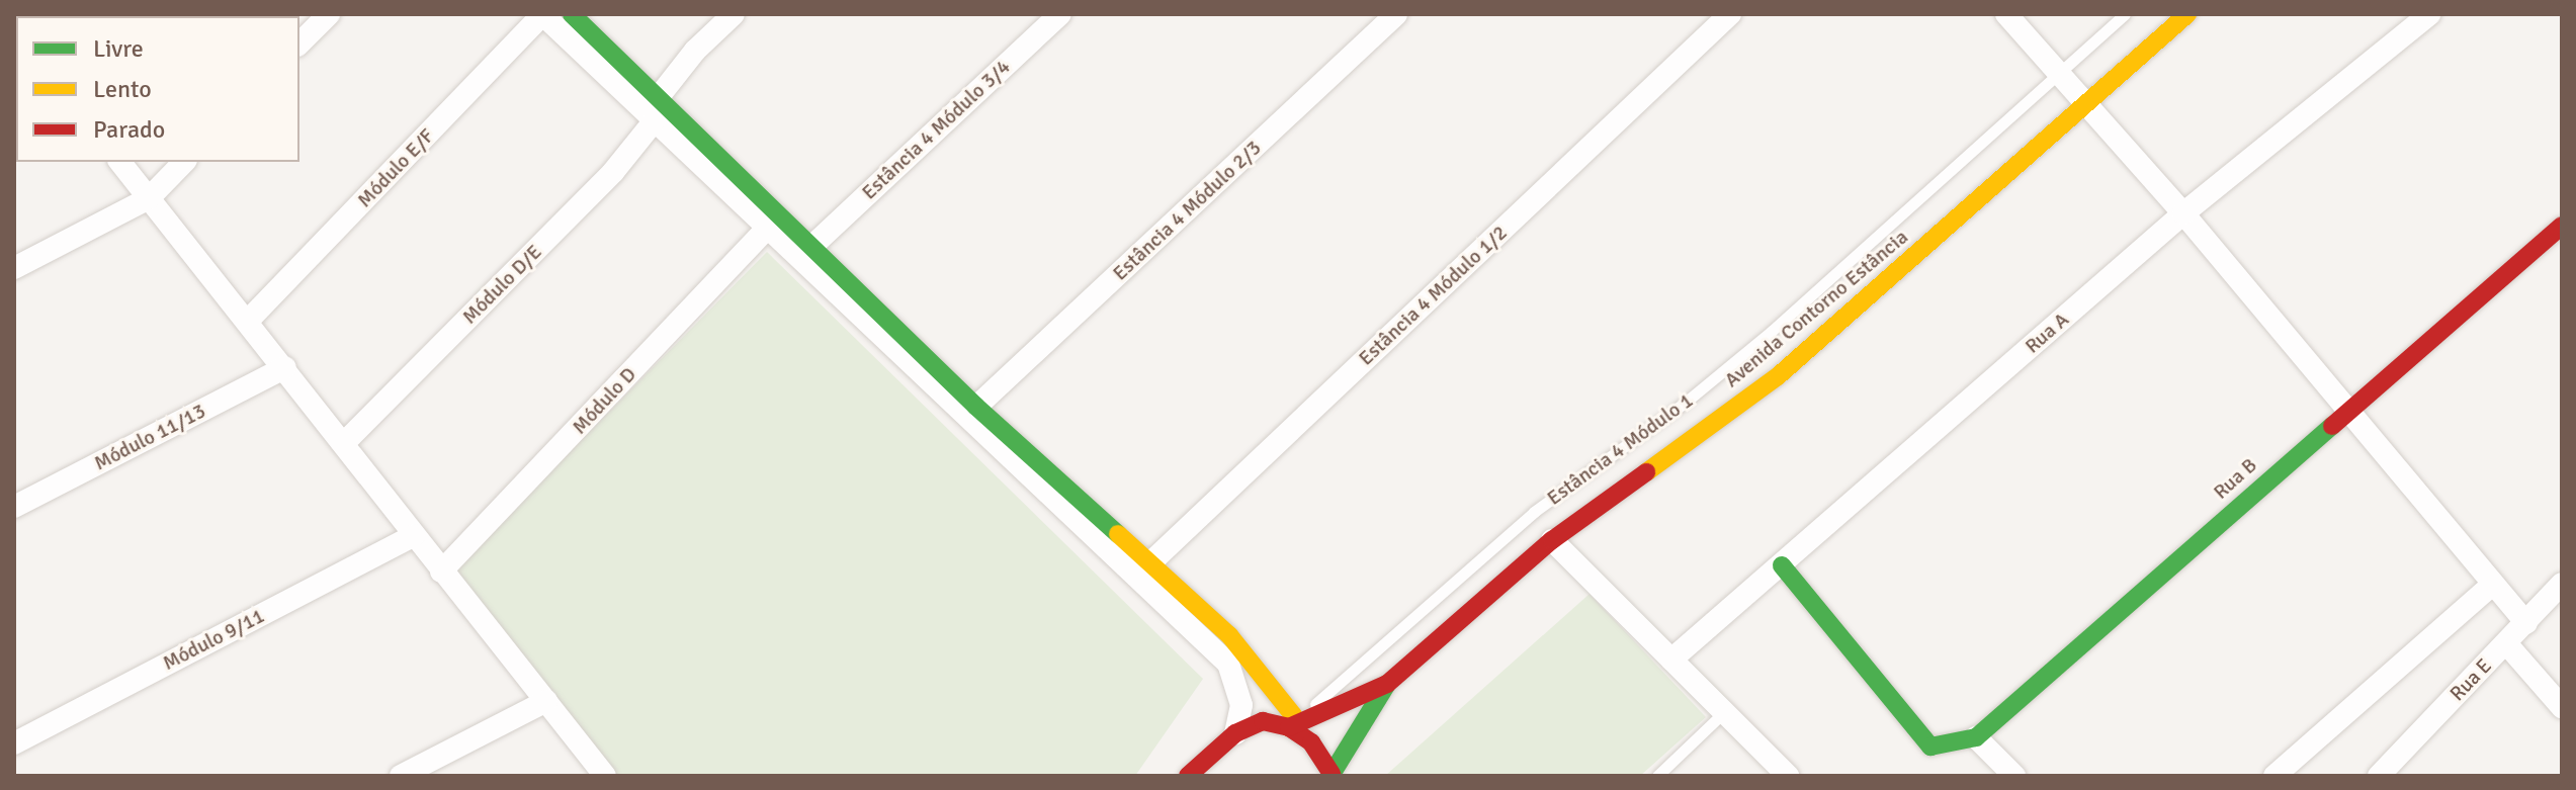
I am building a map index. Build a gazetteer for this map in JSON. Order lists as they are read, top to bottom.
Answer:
{
  "streets": {
    "street": [
      "Estância 4 Módulo 3/4",
      "Módulo E/F",
      "Estância 4 Módulo 2/3",
      "Módulo D/E",
      "Estância 4 Módulo 1/2",
      "Avenida Contorno Estância",
      "Rua A",
      "Módulo D",
      "Módulo 11/13",
      "Rua B",
      "Módulo 9/11",
      "Rua E"
    ],
    "lane": ["Estância 4 Módulo 1"]
  },
  "crossings": [
    ["Avenida Contorno Estância", "Estância 4 Módulo 1"]
  ],
  "legend": ["Livre", "Lento", "Parado"]
}
